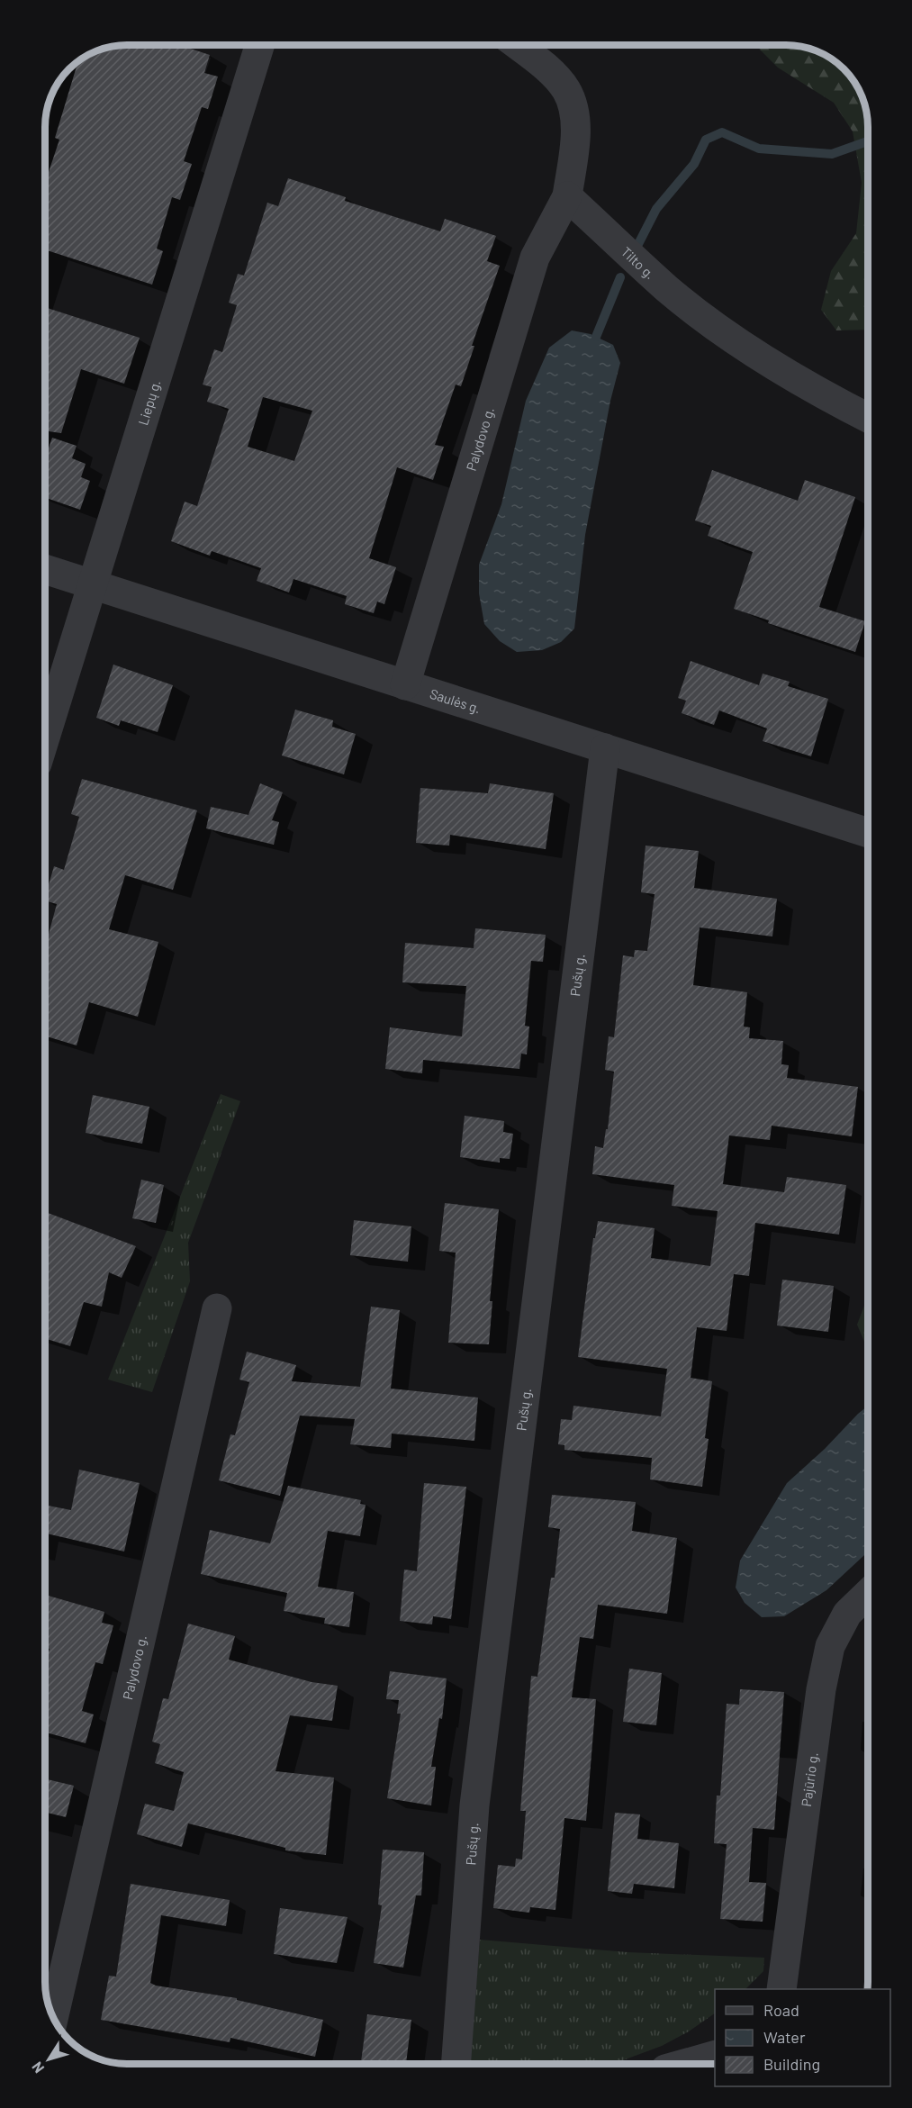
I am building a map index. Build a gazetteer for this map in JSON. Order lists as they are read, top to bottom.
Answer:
{
  "streets": {
    "street": [
      "Tilto g.",
      "Liepų g.",
      "Palydovo g.",
      "Saulės g.",
      "Pušų g.",
      "Pajūrio g."
    ]
  },
  "crossings": [
    ["Tilto g.", "Palydovo g."],
    ["Liepų g.", "Saulės g."],
    ["Palydovo g.", "Saulės g."],
    ["Saulės g.", "Pušų g."]
  ],
  "legend": ["Road", "Water", "Building"],
  "north": "bottom left"
}
